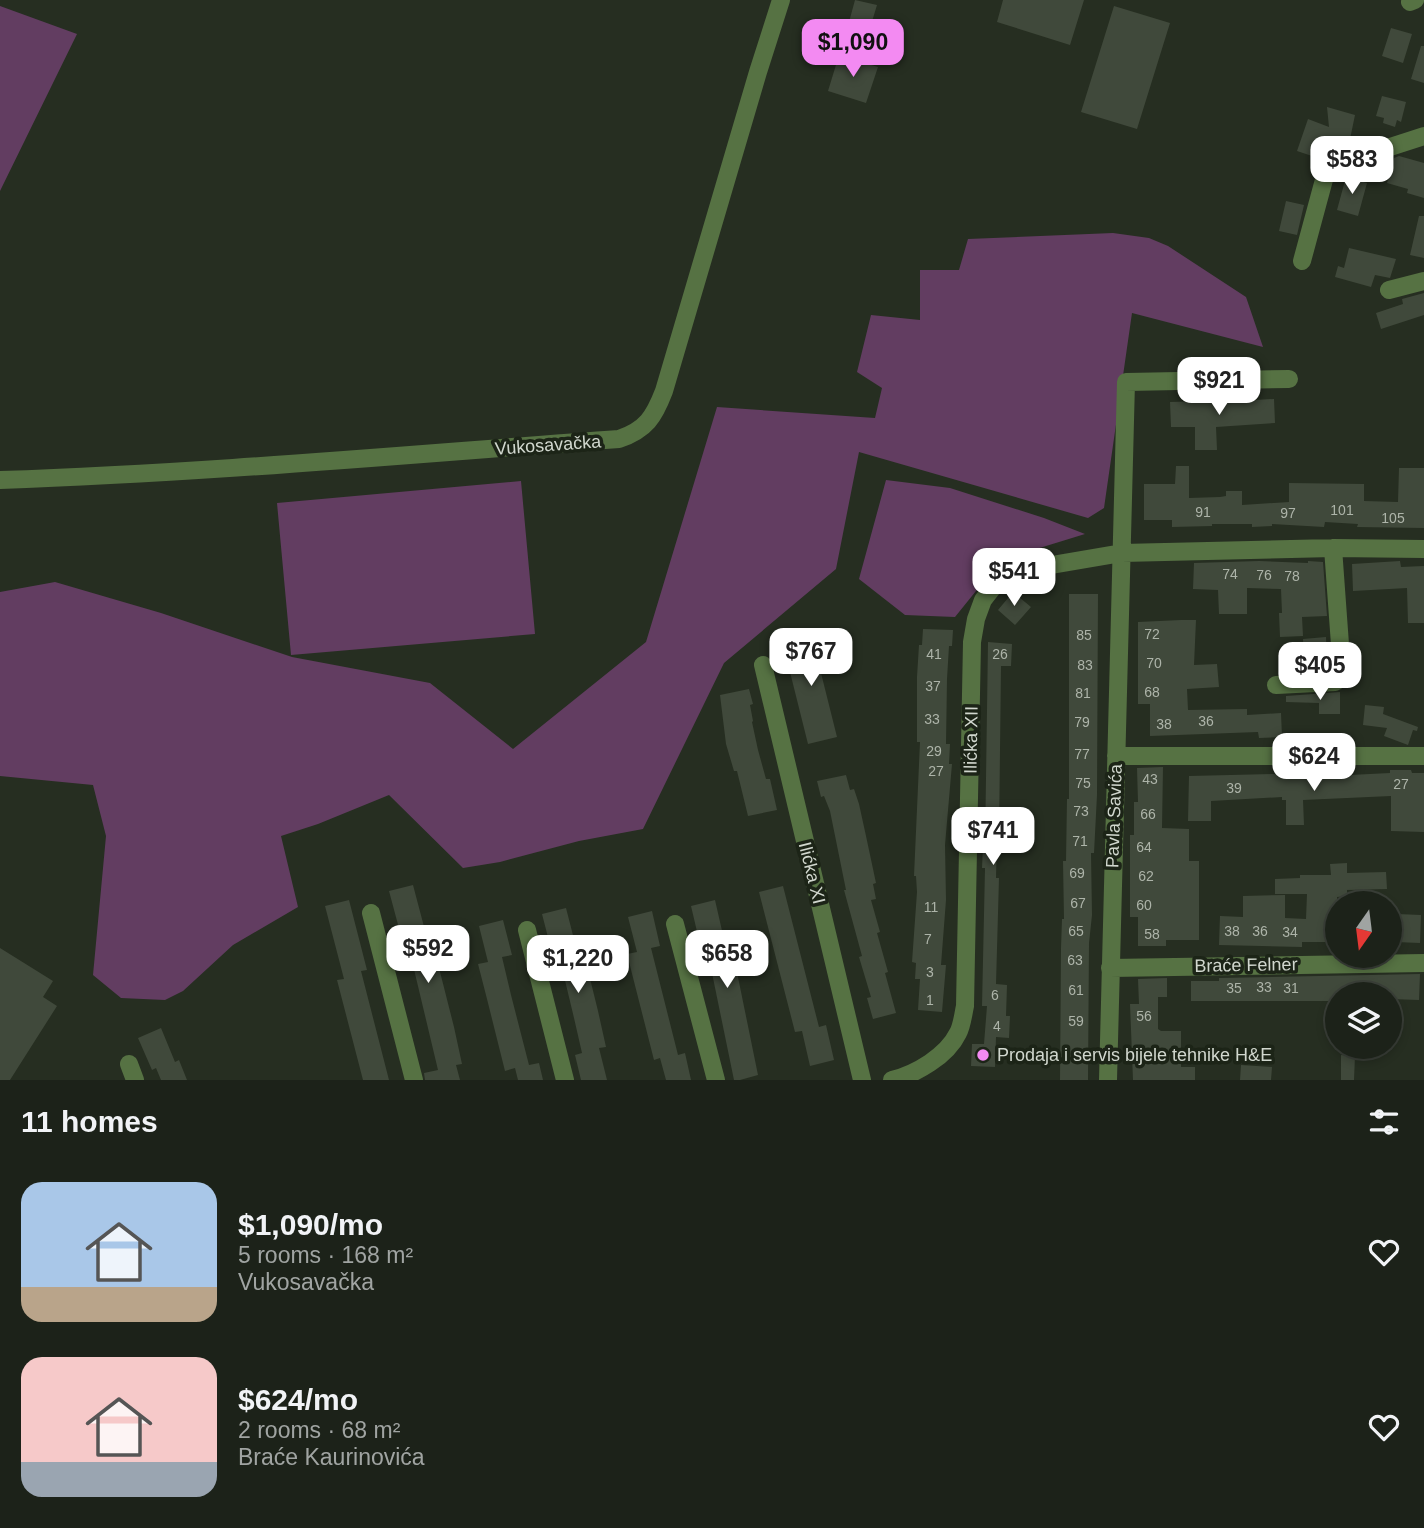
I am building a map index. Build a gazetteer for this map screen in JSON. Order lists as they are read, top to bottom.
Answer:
{
  "streets": {
    "street": [
      "Vukosavačka",
      "Ilićka XII",
      "Pavla Savića",
      "Ilićka XI",
      "Braće Felner"
    ]
  },
  "crossings": [
    ["Ilićka XII", "Pavla Savića"],
    ["Pavla Savića", "Braće Felner"]
  ],
  "places": ["Prodaja i servis bijele tehnike H&E"],
  "house_numbers": [
    "101",
    "91",
    "97",
    "105",
    "74",
    "76",
    "78",
    "72",
    "85",
    "41",
    "26",
    "70",
    "83",
    "37",
    "68",
    "81",
    "33",
    "36",
    "79",
    "38",
    "29",
    "77",
    "27",
    "43",
    "75",
    "27",
    "39",
    "73",
    "66",
    "71",
    "64",
    "69",
    "62",
    "67",
    "60",
    "11",
    "65",
    "38",
    "36",
    "34",
    "58",
    "7",
    "63",
    "3",
    "33",
    "35",
    "31",
    "61",
    "6",
    "1",
    "56",
    "59",
    "4"
  ],
  "north": "bottom",
  "page": {
    "price": [
      "$1,090",
      "$583",
      "$921",
      "$541",
      "$767",
      "$405",
      "$624",
      "$741",
      "$592",
      "$658",
      "$1,220"
    ],
    "heading": "11 homes",
    "list": [
      {
        "name": "$1,090/mo",
        "note": "5 rooms · 168 m² · Vukosavačka"
      },
      {
        "name": "$624/mo",
        "note": "2 rooms · 68 m² · Braće Kaurinovića"
      }
    ]
  }
}
